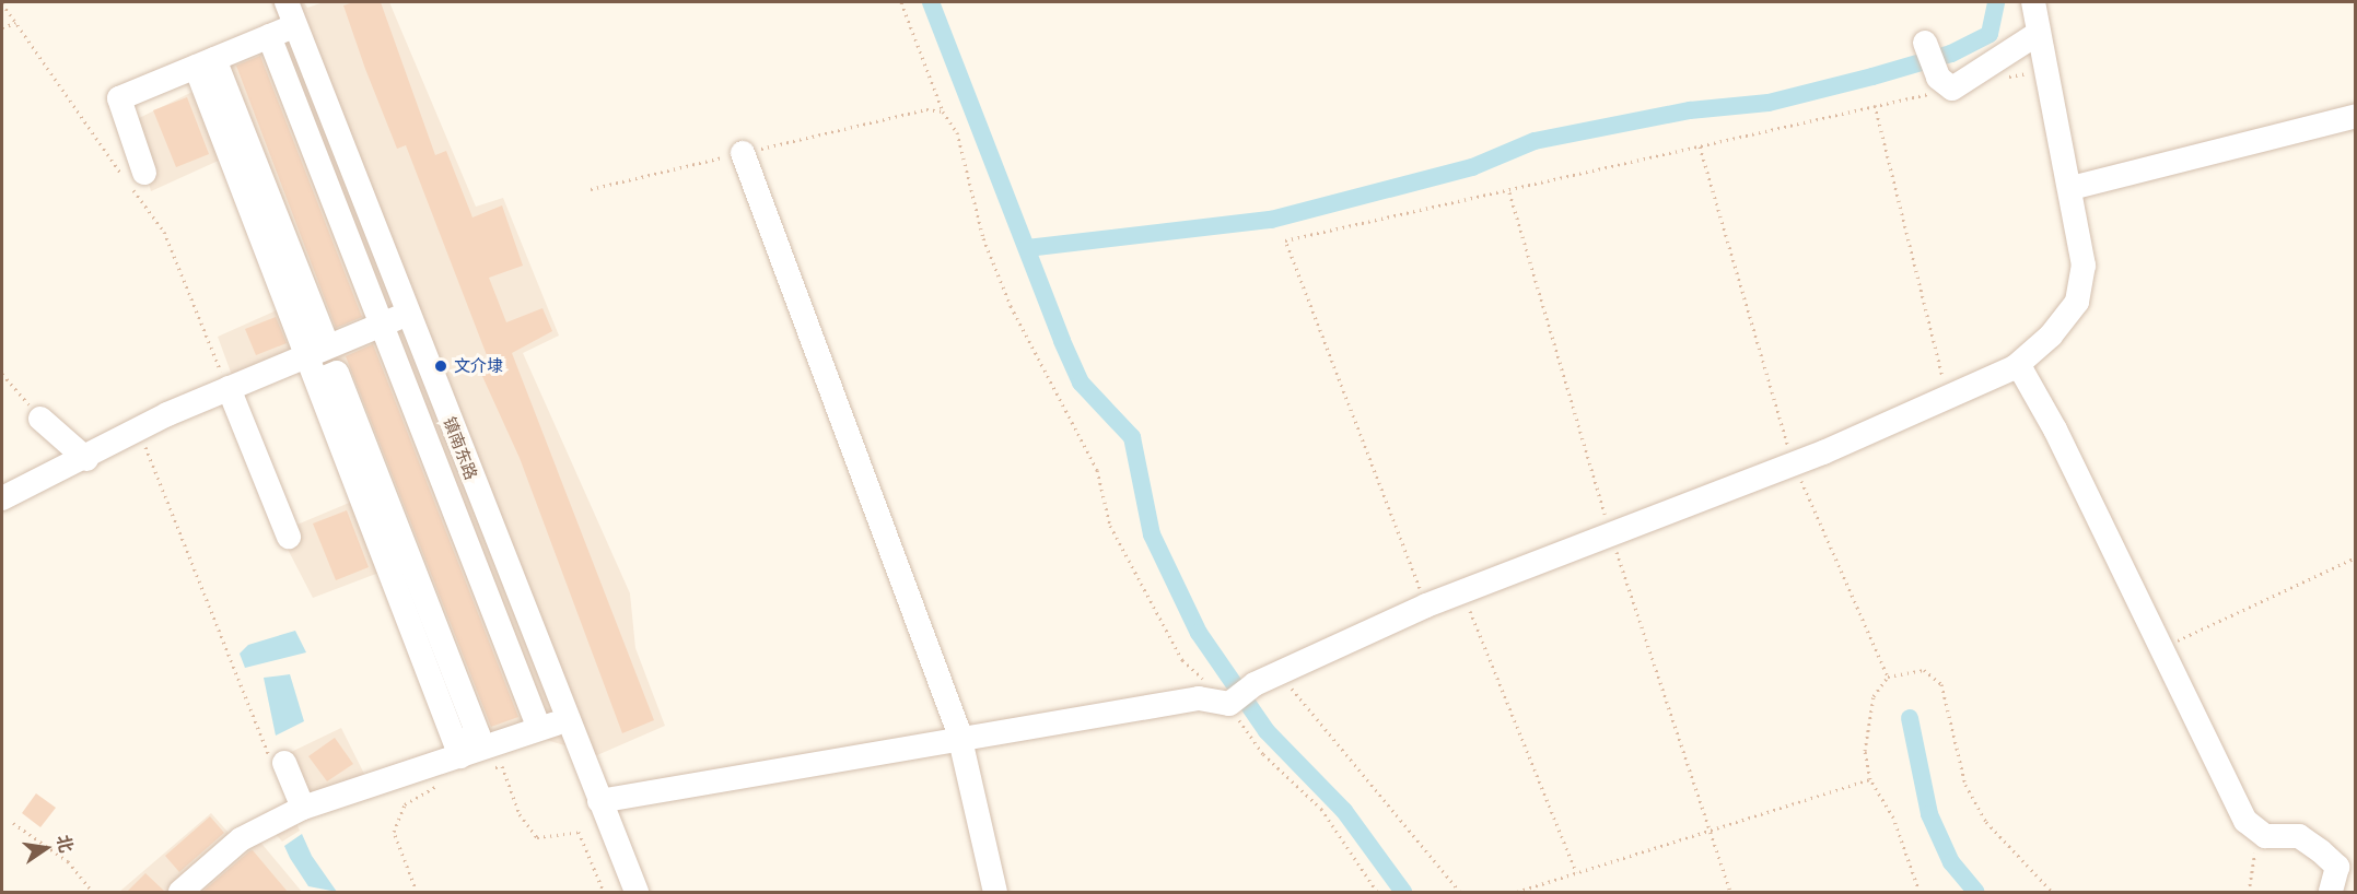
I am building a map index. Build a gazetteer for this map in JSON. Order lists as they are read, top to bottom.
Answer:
{
  "streets": {
    "street": ["镇南东路"]
  },
  "places": ["文介埭"],
  "north": "right"
}
